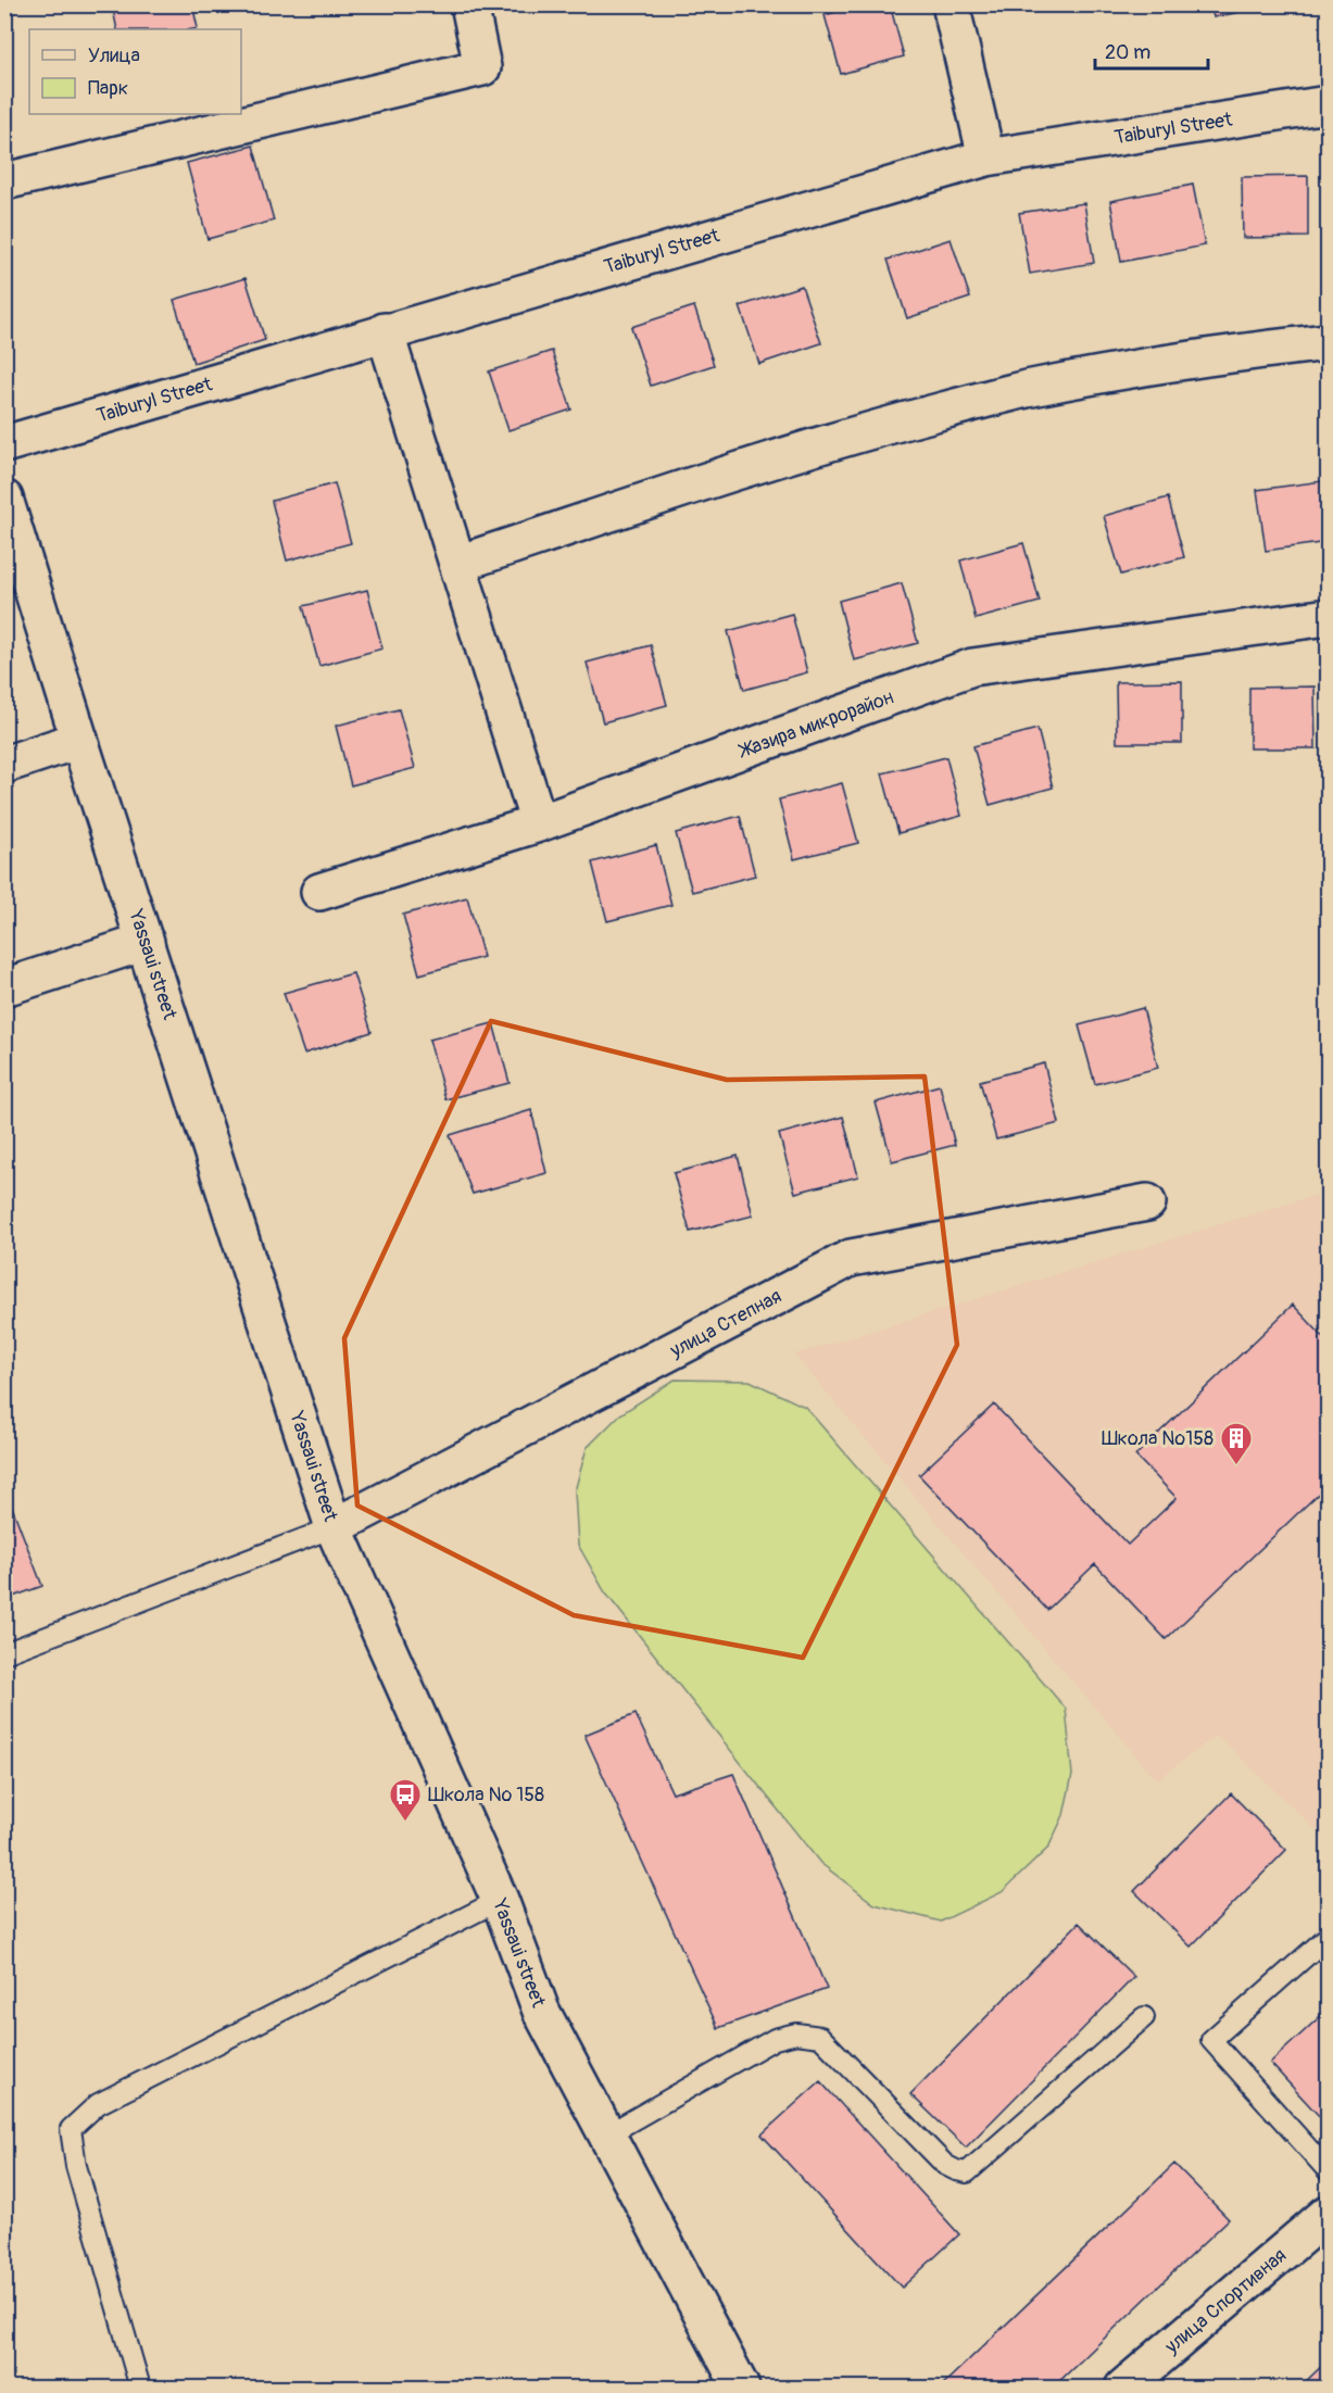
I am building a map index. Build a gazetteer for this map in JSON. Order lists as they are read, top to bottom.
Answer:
{
  "streets": {
    "street": [
      "Taiburyl Street",
      "Жазира микрорайон",
      "Yassaui street",
      "улица Степная",
      "улица Спортивная"
    ]
  },
  "crossings": [
    ["Yassaui street", "улица Степная"]
  ],
  "places": {
    "building": ["Школа №158"],
    "bus stop": ["Школа № 158"]
  },
  "legend": ["Улица", "Парк"],
  "scale_bar": "20 m"
}
